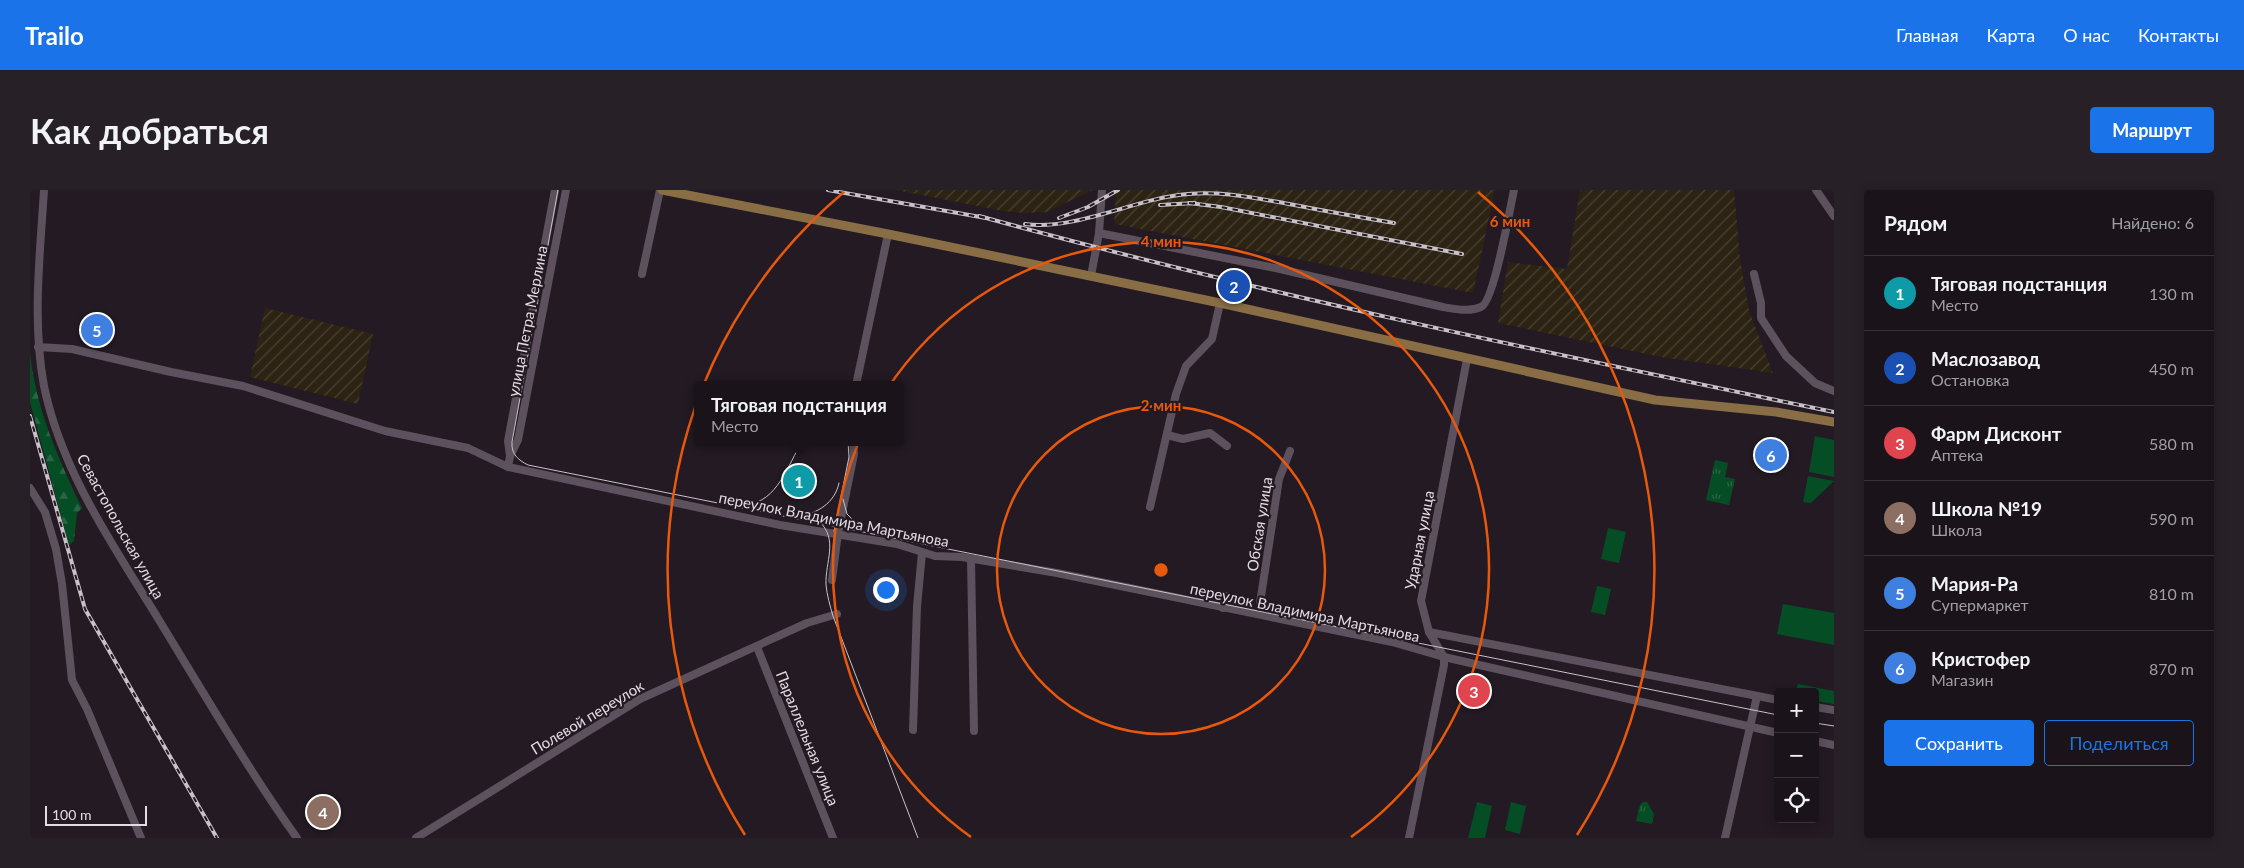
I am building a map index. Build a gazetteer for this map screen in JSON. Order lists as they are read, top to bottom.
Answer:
{
  "streets": {
    "street": [
      "улица Петра Мерлина",
      "переулок Владимира Мартьянова",
      "Обская улица",
      "Севастопольская улица",
      "Ударная улица",
      "Полевой переулок",
      "Параллельная улица"
    ]
  },
  "crossings": [
    ["улица Петра Мерлина", "переулок Владимира Мартьянова"],
    ["переулок Владимира Мартьянова", "Севастопольская улица"],
    ["переулок Владимира Мартьянова", "Ударная улица"],
    ["Полевой переулок", "Параллельная улица"]
  ],
  "scale_bar": "100 m",
  "page": {
    "header": "Trailo",
    "nav": [
      "Главная",
      "Карта",
      "О нас",
      "Контакты"
    ],
    "buttons": [
      "Маршрут",
      ["Сохранить", "Поделиться"]
    ],
    "title": "Как добраться",
    "heading": ["Рядом", "Найдено: 6"],
    "list": [
      {
        "mark": "1",
        "name": "Тяговая подстанция",
        "note": "Место",
        "value": "130 m"
      },
      {
        "mark": "2",
        "name": "Маслозавод",
        "note": "Остановка",
        "value": "450 m"
      },
      {
        "mark": "3",
        "name": "Фарм Дисконт",
        "note": "Аптека",
        "value": "580 m"
      },
      {
        "mark": "4",
        "name": "Школа №19",
        "note": "Школа",
        "value": "590 m"
      },
      {
        "mark": "5",
        "name": "Мария-Ра",
        "note": "Супермаркет",
        "value": "810 m"
      },
      {
        "mark": "6",
        "name": "Кристофер",
        "note": "Магазин",
        "value": "870 m"
      }
    ],
    "pins": [
      "2",
      "5",
      "6",
      "1",
      "3",
      "4"
    ],
    "popup": ["Тяговая подстанция", "Место"],
    "map_buttons": ["+", "−"],
    "scale": "100 m"
  },
  "rings": ["6 мин", "4 мин", "2 мин"]
}
